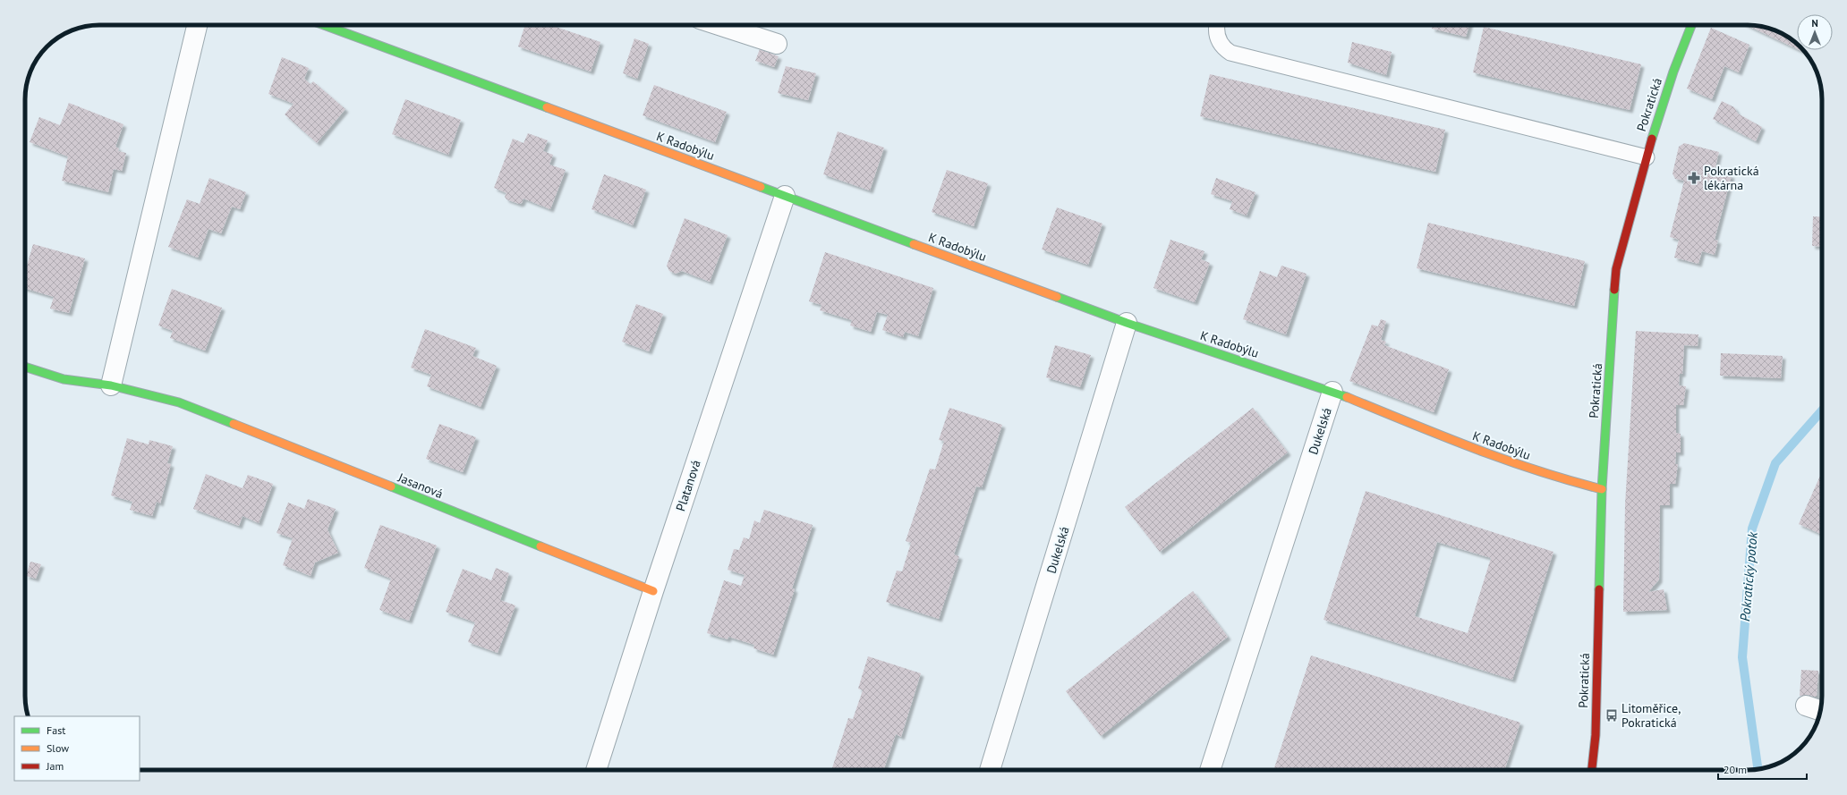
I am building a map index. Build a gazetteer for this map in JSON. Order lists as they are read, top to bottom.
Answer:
{
  "streets": {
    "street": [
      "Pokratická",
      "K Radobýlu",
      "Dukelská",
      "Jasanová",
      "Platanová"
    ]
  },
  "crossings": [
    ["Pokratická", "K Radobýlu"],
    ["K Radobýlu", "Dukelská"],
    ["K Radobýlu", "Platanová"],
    ["Jasanová", "Platanová"]
  ],
  "water": ["Pokratický potok"],
  "places": {
    "pharmacy": ["Pokratická lékárna"],
    "bus stop": ["Litoměřice, Pokratická"]
  },
  "legend": ["Fast", "Slow", "Jam"],
  "scale_bar": "20 m",
  "north": "top"
}
